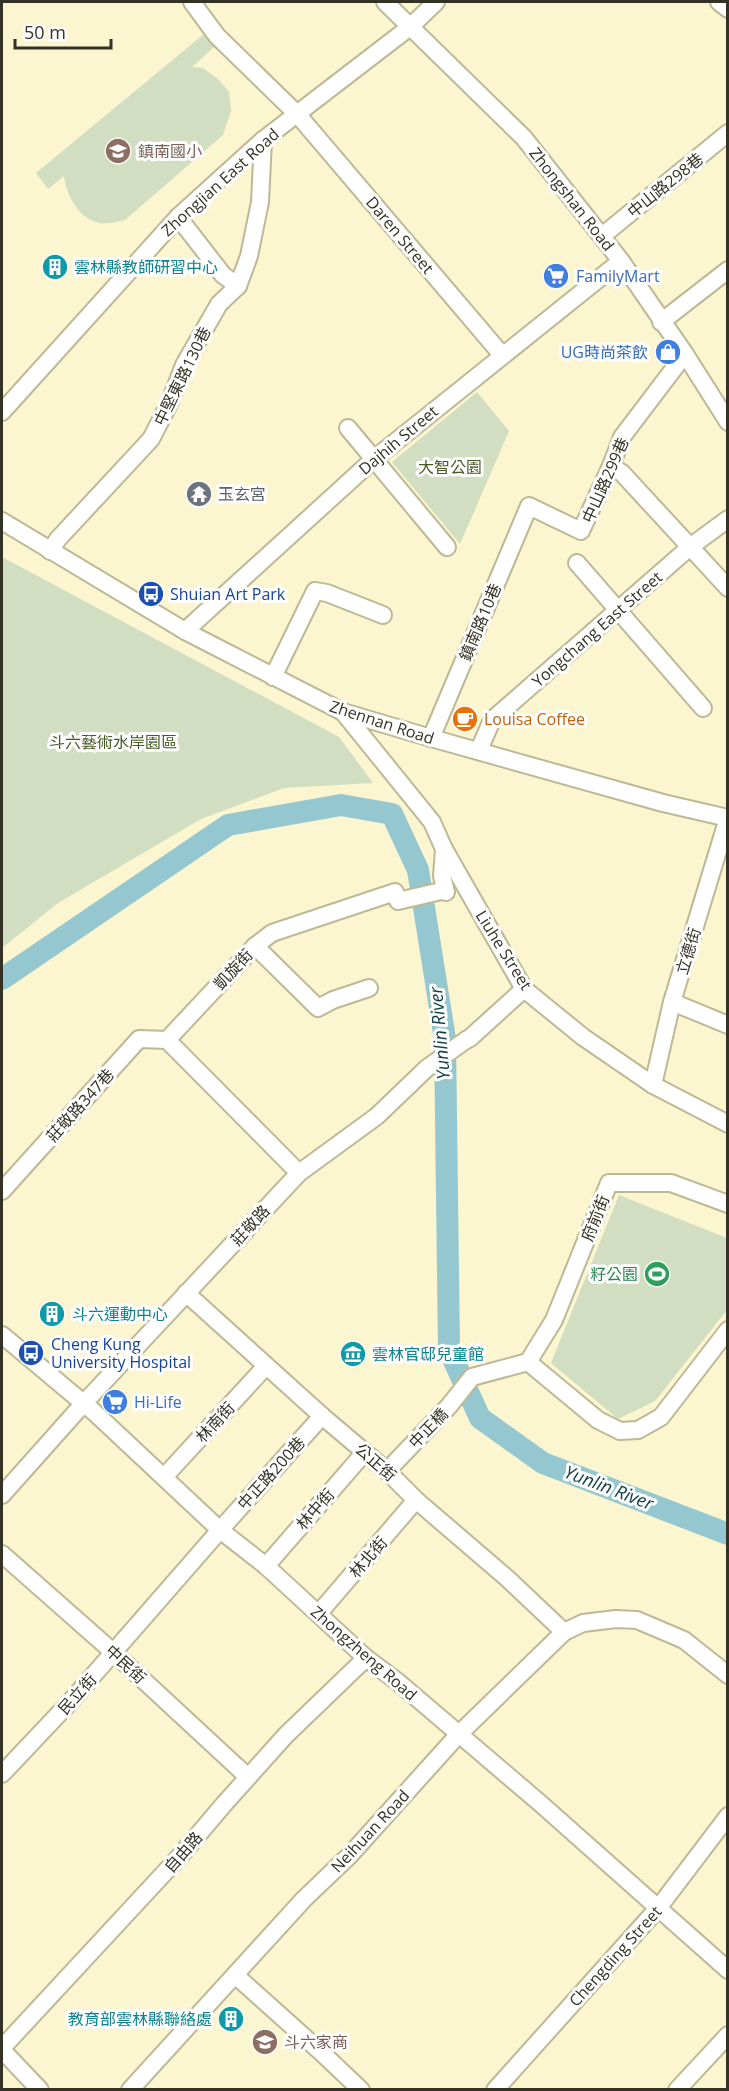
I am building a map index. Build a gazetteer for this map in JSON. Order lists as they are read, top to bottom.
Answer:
{
  "streets": {
    "street": [
      "Zhongjian East Road",
      "中山路298巷",
      "Zhongshan Road",
      "Daren Street",
      "中堅東路130巷",
      "Dajhih Street",
      "中山路299巷",
      "鎮南路10巷",
      "Yongchang East Street",
      "Zhennan Road",
      "Liuhe Street",
      "立德街",
      "凱旋街",
      "莊敬路347巷",
      "府前街",
      "莊敬路",
      "林南街",
      "中正橋",
      "公正街",
      "中正路200巷",
      "林中街",
      "林北街",
      "Zhongzheng Road",
      "中民街",
      "民立街",
      "Neihuan Road",
      "自由路",
      "Chengding Street"
    ]
  },
  "crossings": [
    ["Zhongjian East Road", "Zhongshan Road"],
    ["Zhongjian East Road", "Daren Street"],
    ["Zhongjian East Road", "中堅東路130巷"],
    ["中山路298巷", "Zhongshan Road"],
    ["Zhongshan Road", "Dajhih Street"],
    ["Zhongshan Road", "中山路299巷"],
    ["Daren Street", "Dajhih Street"],
    ["中堅東路130巷", "Zhennan Road"],
    ["Dajhih Street", "Zhennan Road"],
    ["中山路299巷", "鎮南路10巷"],
    ["鎮南路10巷", "Zhennan Road"],
    ["Yongchang East Street", "Zhennan Road"],
    ["Zhennan Road", "Liuhe Street"],
    ["Zhennan Road", "立德街"],
    ["Liuhe Street", "立德街"],
    ["Liuhe Street", "凱旋街"],
    ["Liuhe Street", "莊敬路"],
    ["凱旋街", "莊敬路347巷"],
    ["府前街", "中正橋"],
    ["莊敬路", "公正街"],
    ["莊敬路", "Zhongzheng Road"],
    ["林南街", "公正街"],
    ["林南街", "Zhongzheng Road"],
    ["中正橋", "公正街"],
    ["公正街", "中正路200巷"],
    ["公正街", "林中街"],
    ["公正街", "林北街"],
    ["公正街", "Neihuan Road"],
    ["中正路200巷", "Zhongzheng Road"],
    ["中正路200巷", "民立街"],
    ["林中街", "Zhongzheng Road"],
    ["林北街", "Zhongzheng Road"],
    ["Zhongzheng Road", "民立街"],
    ["Zhongzheng Road", "Neihuan Road"],
    ["Zhongzheng Road", "自由路"],
    ["Zhongzheng Road", "Chengding Street"],
    ["中民街", "民立街"],
    ["中民街", "自由路"]
  ],
  "water": ["Yunlin River"],
  "parks": ["大智公園", "斗六藝術水岸園區"],
  "places": {
    "school or university": ["鎮南國小", "斗六家商"],
    "building": ["雲林縣教師研習中心", "斗六運動中心", "教育部雲林縣聯絡處"],
    "supermarket": ["FamilyMart", "Hi-Life"],
    "shop": ["UG時尚茶飲"],
    "temple": ["玉玄宮"],
    "bus stop": ["Shuian Art Park", "Cheng Kung University Hospital"],
    "cafe": ["Louisa Coffee"],
    "sports": ["籽公園"],
    "museum": ["雲林官邸兒童館"]
  },
  "scale_bar": "50 m"
}
